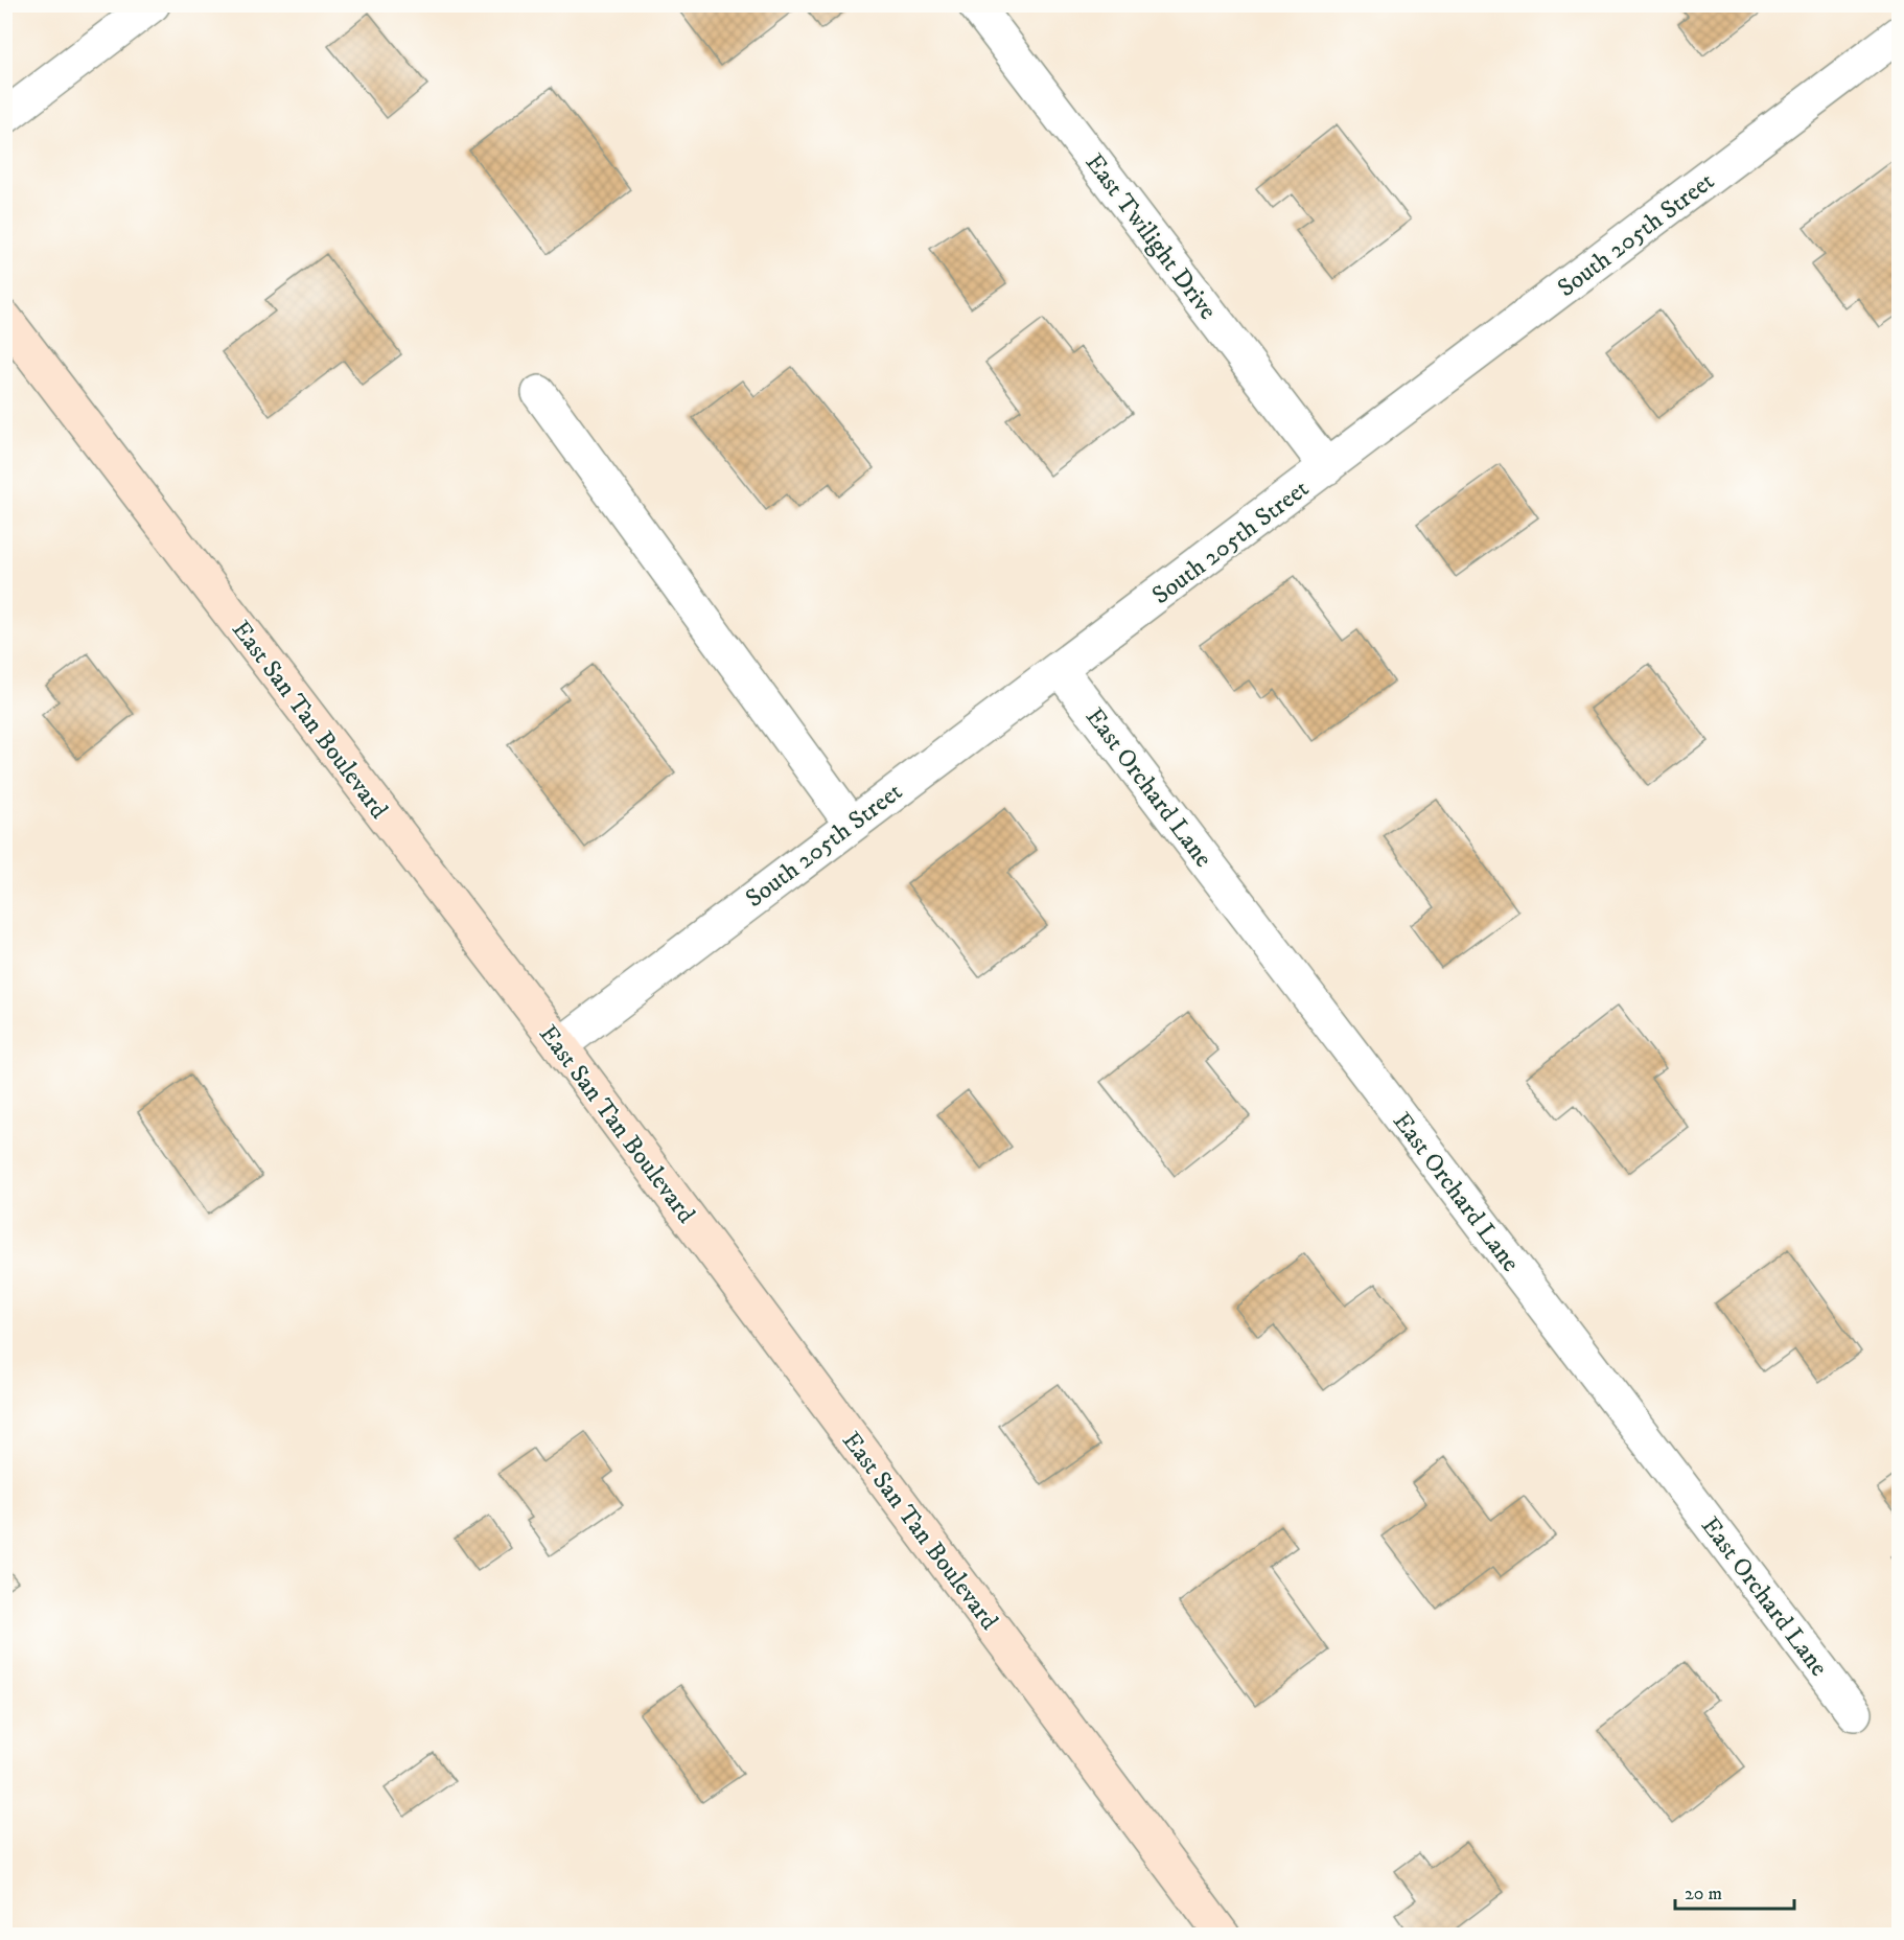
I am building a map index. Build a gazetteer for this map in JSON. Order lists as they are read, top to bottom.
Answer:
{
  "streets": {
    "street": [
      "South 205th Street",
      "East Twilight Drive",
      "East San Tan Boulevard",
      "East Orchard Lane"
    ]
  },
  "crossings": [
    ["South 205th Street", "East Twilight Drive"],
    ["South 205th Street", "East San Tan Boulevard"],
    ["South 205th Street", "East Orchard Lane"]
  ],
  "scale_bar": "20 m"
}
